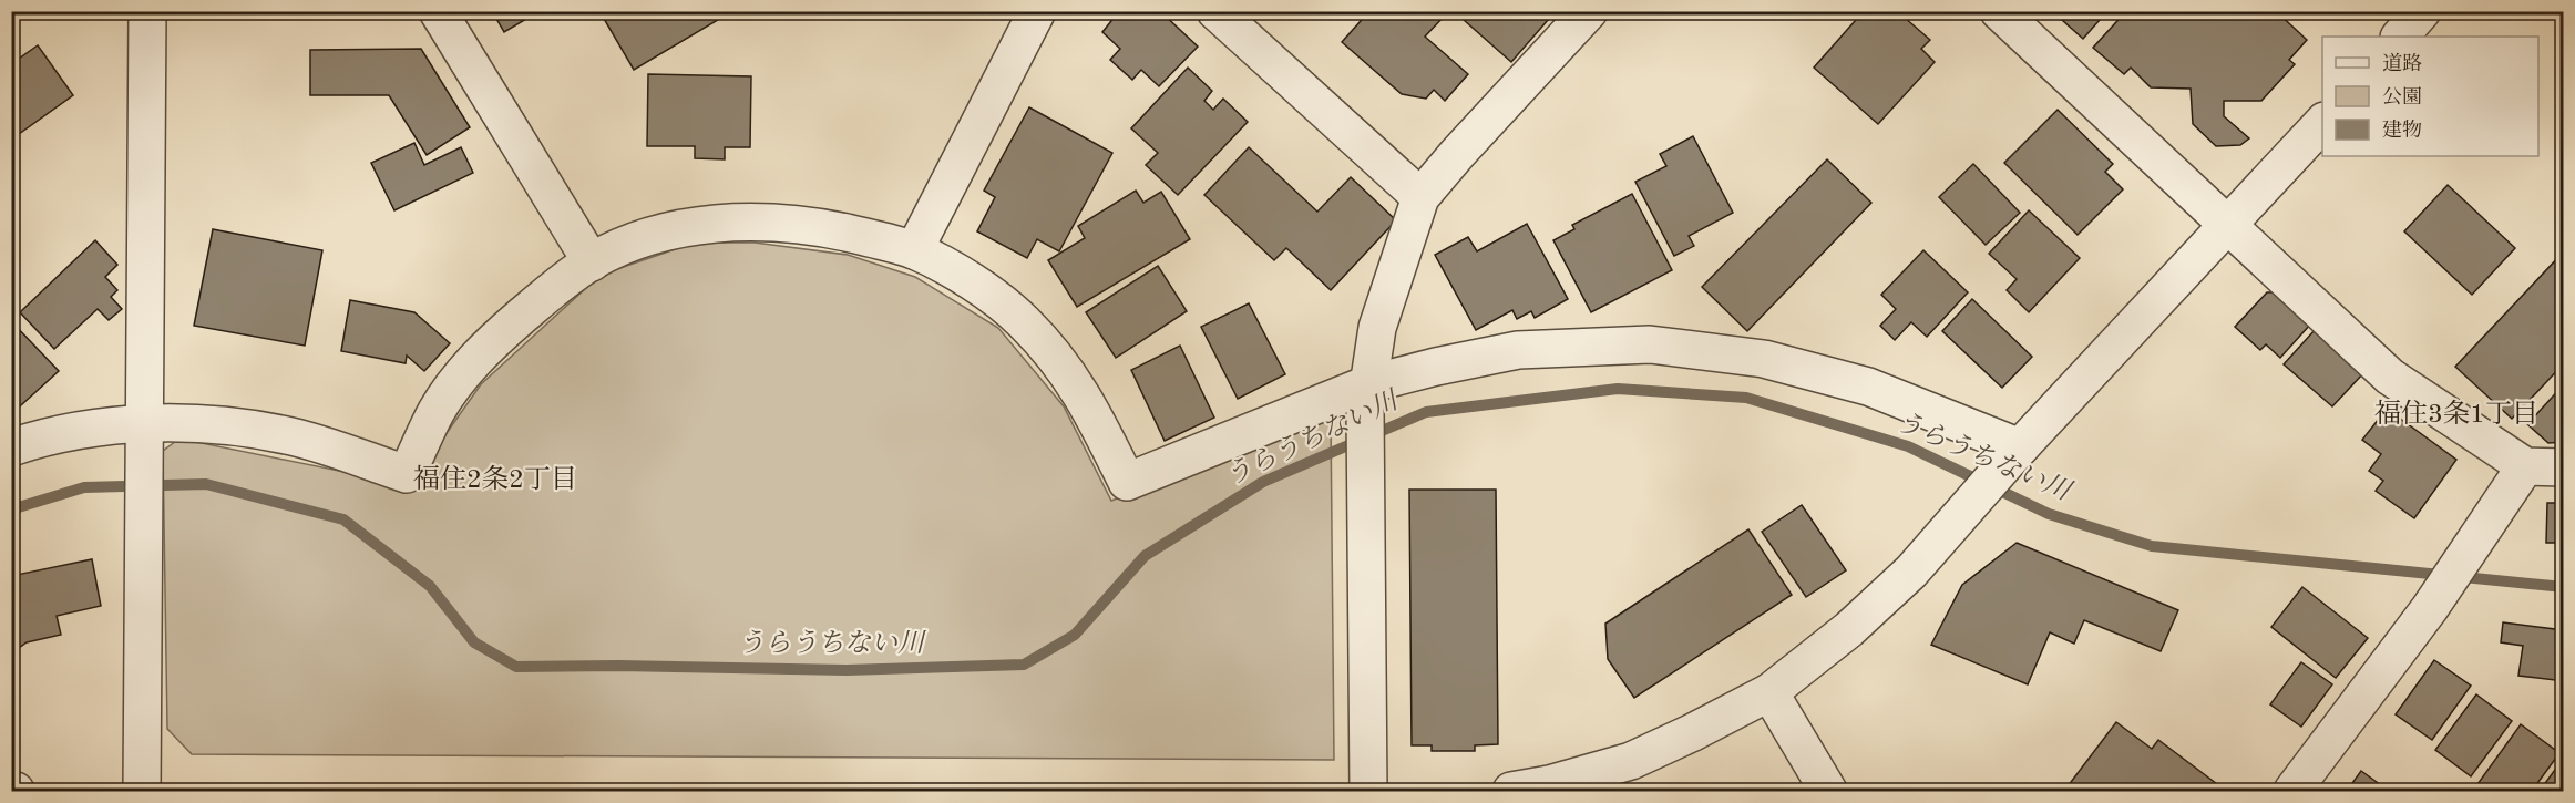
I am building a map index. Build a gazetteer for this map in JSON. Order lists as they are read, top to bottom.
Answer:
{
  "districts": ["福住3条1丁目", "福住2条2丁目"],
  "water": ["うらうちない川"],
  "legend": ["道路", "公園", "建物"]
}
